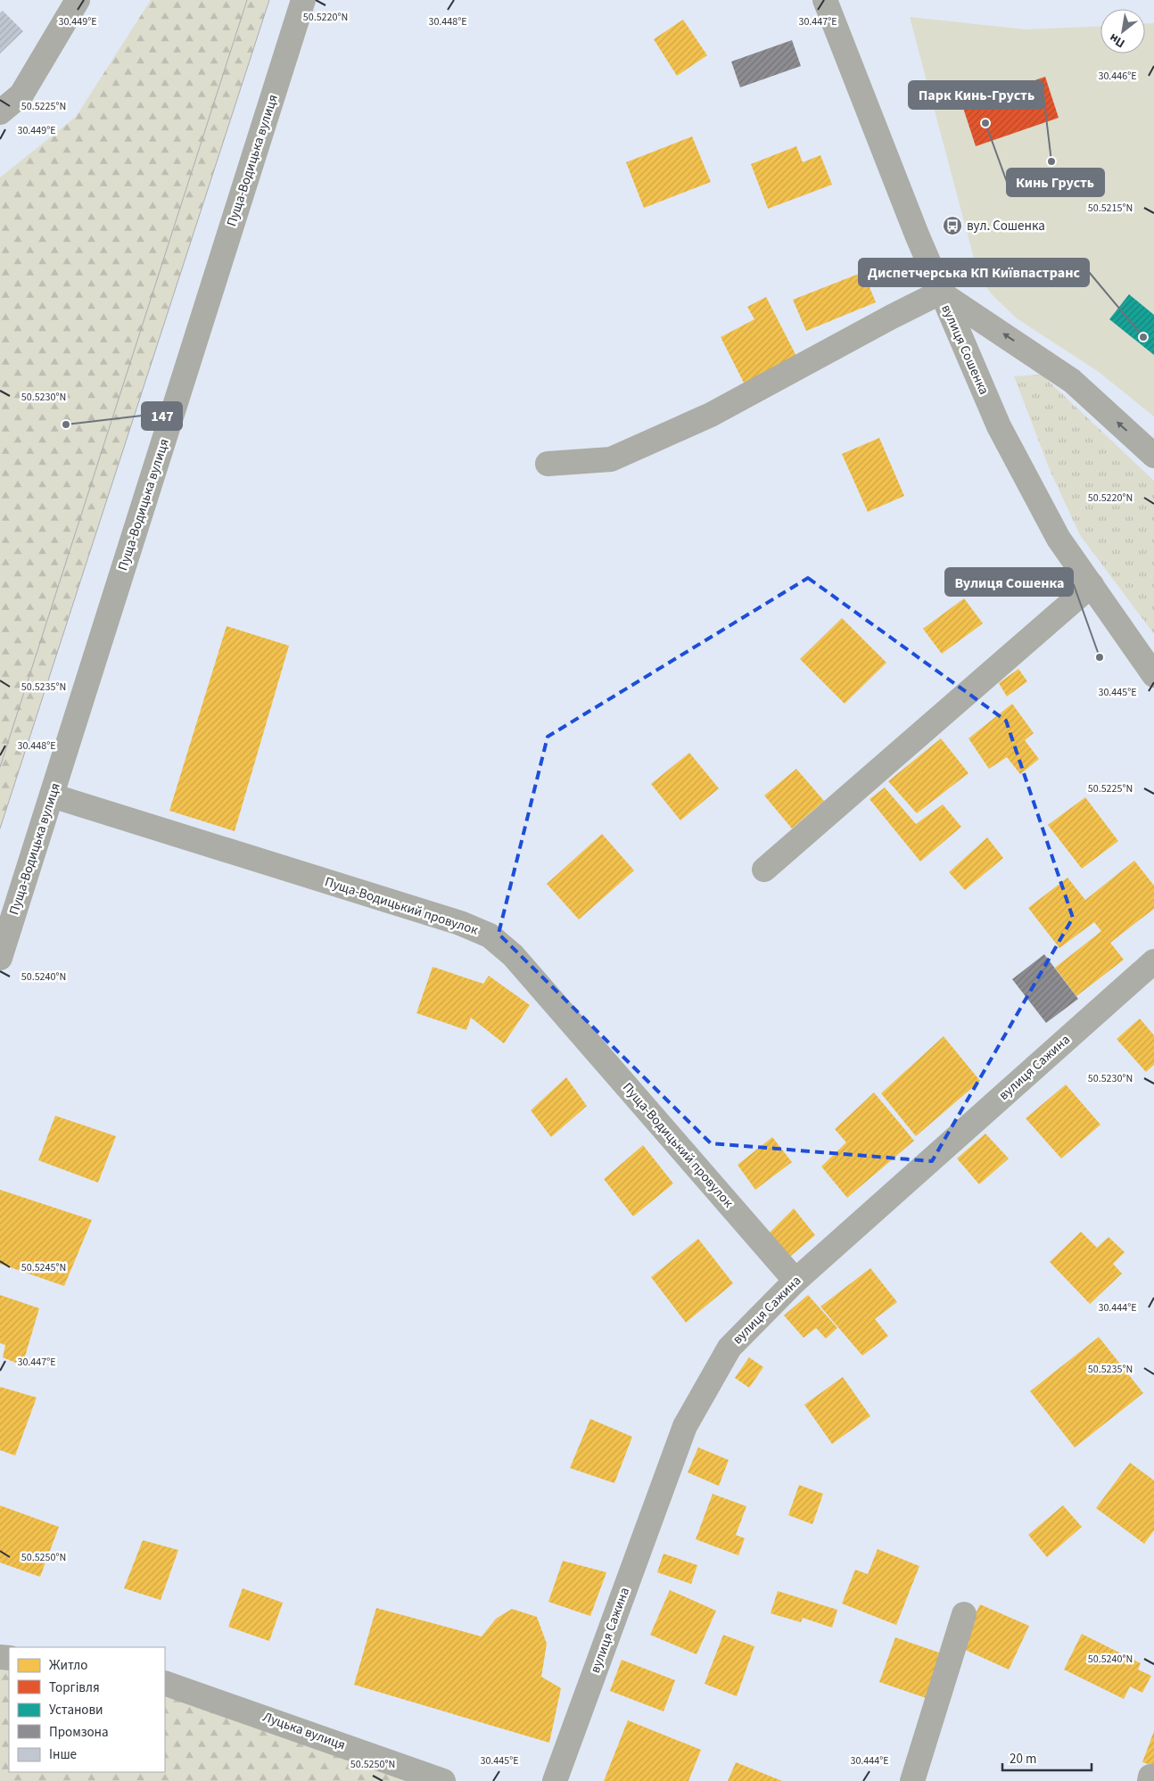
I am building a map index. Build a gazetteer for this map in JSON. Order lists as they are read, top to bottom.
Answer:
{
  "streets": {
    "street": [
      "Пуща-Водицька вулиця",
      "вулиця Сошенка",
      "Пуща-Водицький провулок",
      "вулиця Сажина",
      "Луцька вулиця"
    ]
  },
  "crossings": [
    ["Пуща-Водицька вулиця", "Пуща-Водицький провулок"],
    ["Пуща-Водицький провулок", "вулиця Сажина"]
  ],
  "places": {
    "other": [
      "Кинь Грусть",
      "Парк Кинь-Грусть",
      "Диспетчерська КП Київпастранс",
      "147",
      "Вулиця Сошенка"
    ],
    "bus stop": ["вул. Сошенка"]
  },
  "legend": [
    "Житло",
    "Торгівля",
    "Установи",
    "Промзона",
    "Інше"
  ],
  "scale_bar": "20 m",
  "north": "bottom left",
  "coordinates": [
    "50.5220°N",
    "30.448°E",
    "30.449°E",
    "30.447°E",
    "30.446°E",
    "50.5225°N",
    "50.5215°N",
    "50.5230°N",
    "50.5235°N",
    "30.445°E",
    "50.5240°N",
    "50.5245°N",
    "30.444°E",
    "50.5250°N"
  ]
}
